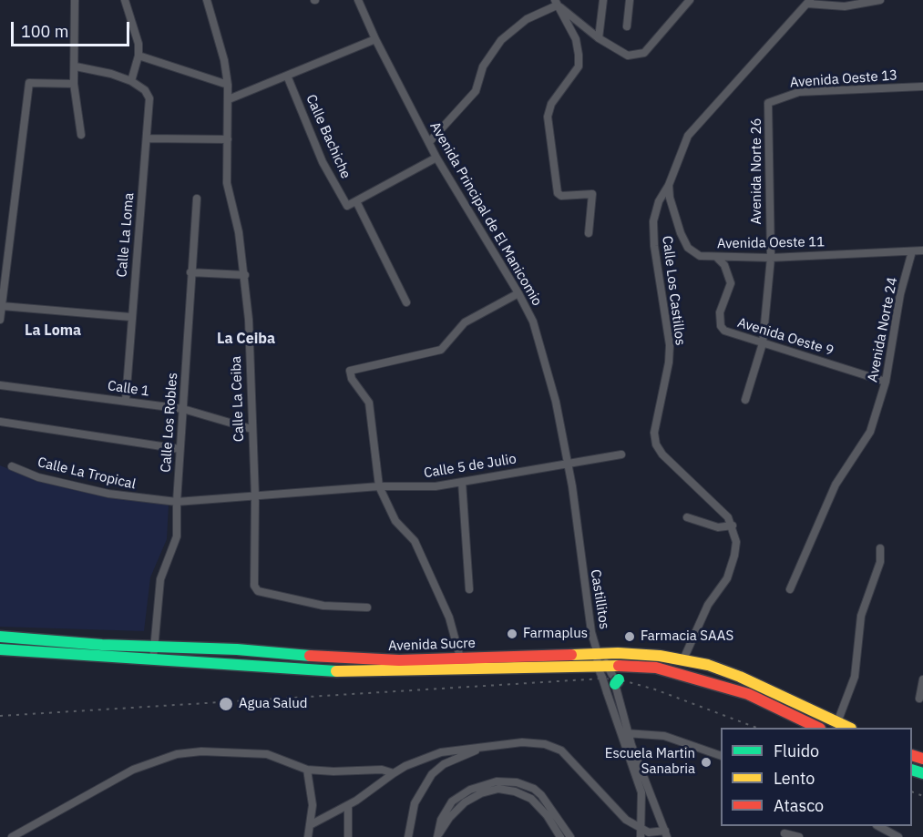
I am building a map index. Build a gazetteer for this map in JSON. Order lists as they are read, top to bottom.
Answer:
{
  "streets": {
    "main road": ["Avenida Sucre"],
    "street": [
      "Avenida Oeste 13",
      "Calle Bachiche",
      "Avenida Norte 26",
      "Avenida Principal de El Manicomio",
      "Calle La Loma",
      "Avenida Oeste 11",
      "Calle Los Castillos",
      "Avenida Norte 24",
      "Avenida Oeste 9",
      "Calle 1",
      "Calle La Ceiba",
      "Calle Los Robles",
      "Calle 5 de Julio",
      "Calle La Tropical",
      "Castillitos"
    ]
  },
  "crossings": [
    ["Avenida Oeste 13", "Avenida Norte 26"],
    ["Avenida Norte 26", "Avenida Oeste 11"],
    ["Avenida Norte 26", "Avenida Oeste 9"],
    ["Avenida Principal de El Manicomio", "Calle 5 de Julio"],
    ["Avenida Principal de El Manicomio", "Castillitos"],
    ["Calle La Loma", "Calle 1"],
    ["Avenida Oeste 11", "Calle Los Castillos"],
    ["Avenida Oeste 11", "Avenida Norte 24"],
    ["Avenida Oeste 11", "Avenida Oeste 9"],
    ["Avenida Norte 24", "Avenida Oeste 9"],
    ["Calle 1", "Calle La Ceiba"],
    ["Calle 1", "Calle Los Robles"],
    ["Calle La Ceiba", "Calle 5 de Julio"],
    ["Calle La Ceiba", "Calle La Tropical"],
    ["Calle Los Robles", "Calle La Tropical"],
    ["Calle Los Robles", "Avenida Sucre"],
    ["Calle 5 de Julio", "Calle La Tropical"],
    ["Castillitos", "Avenida Sucre"]
  ],
  "districts": ["La Loma", "La Ceiba"],
  "places": [
    "Farmaplus",
    "Farmacia SAAS",
    "Agua Salud",
    "Escuela Martin Sanabria"
  ],
  "legend": ["Fluido", "Lento", "Atasco"],
  "scale_bar": "100 m"
}
